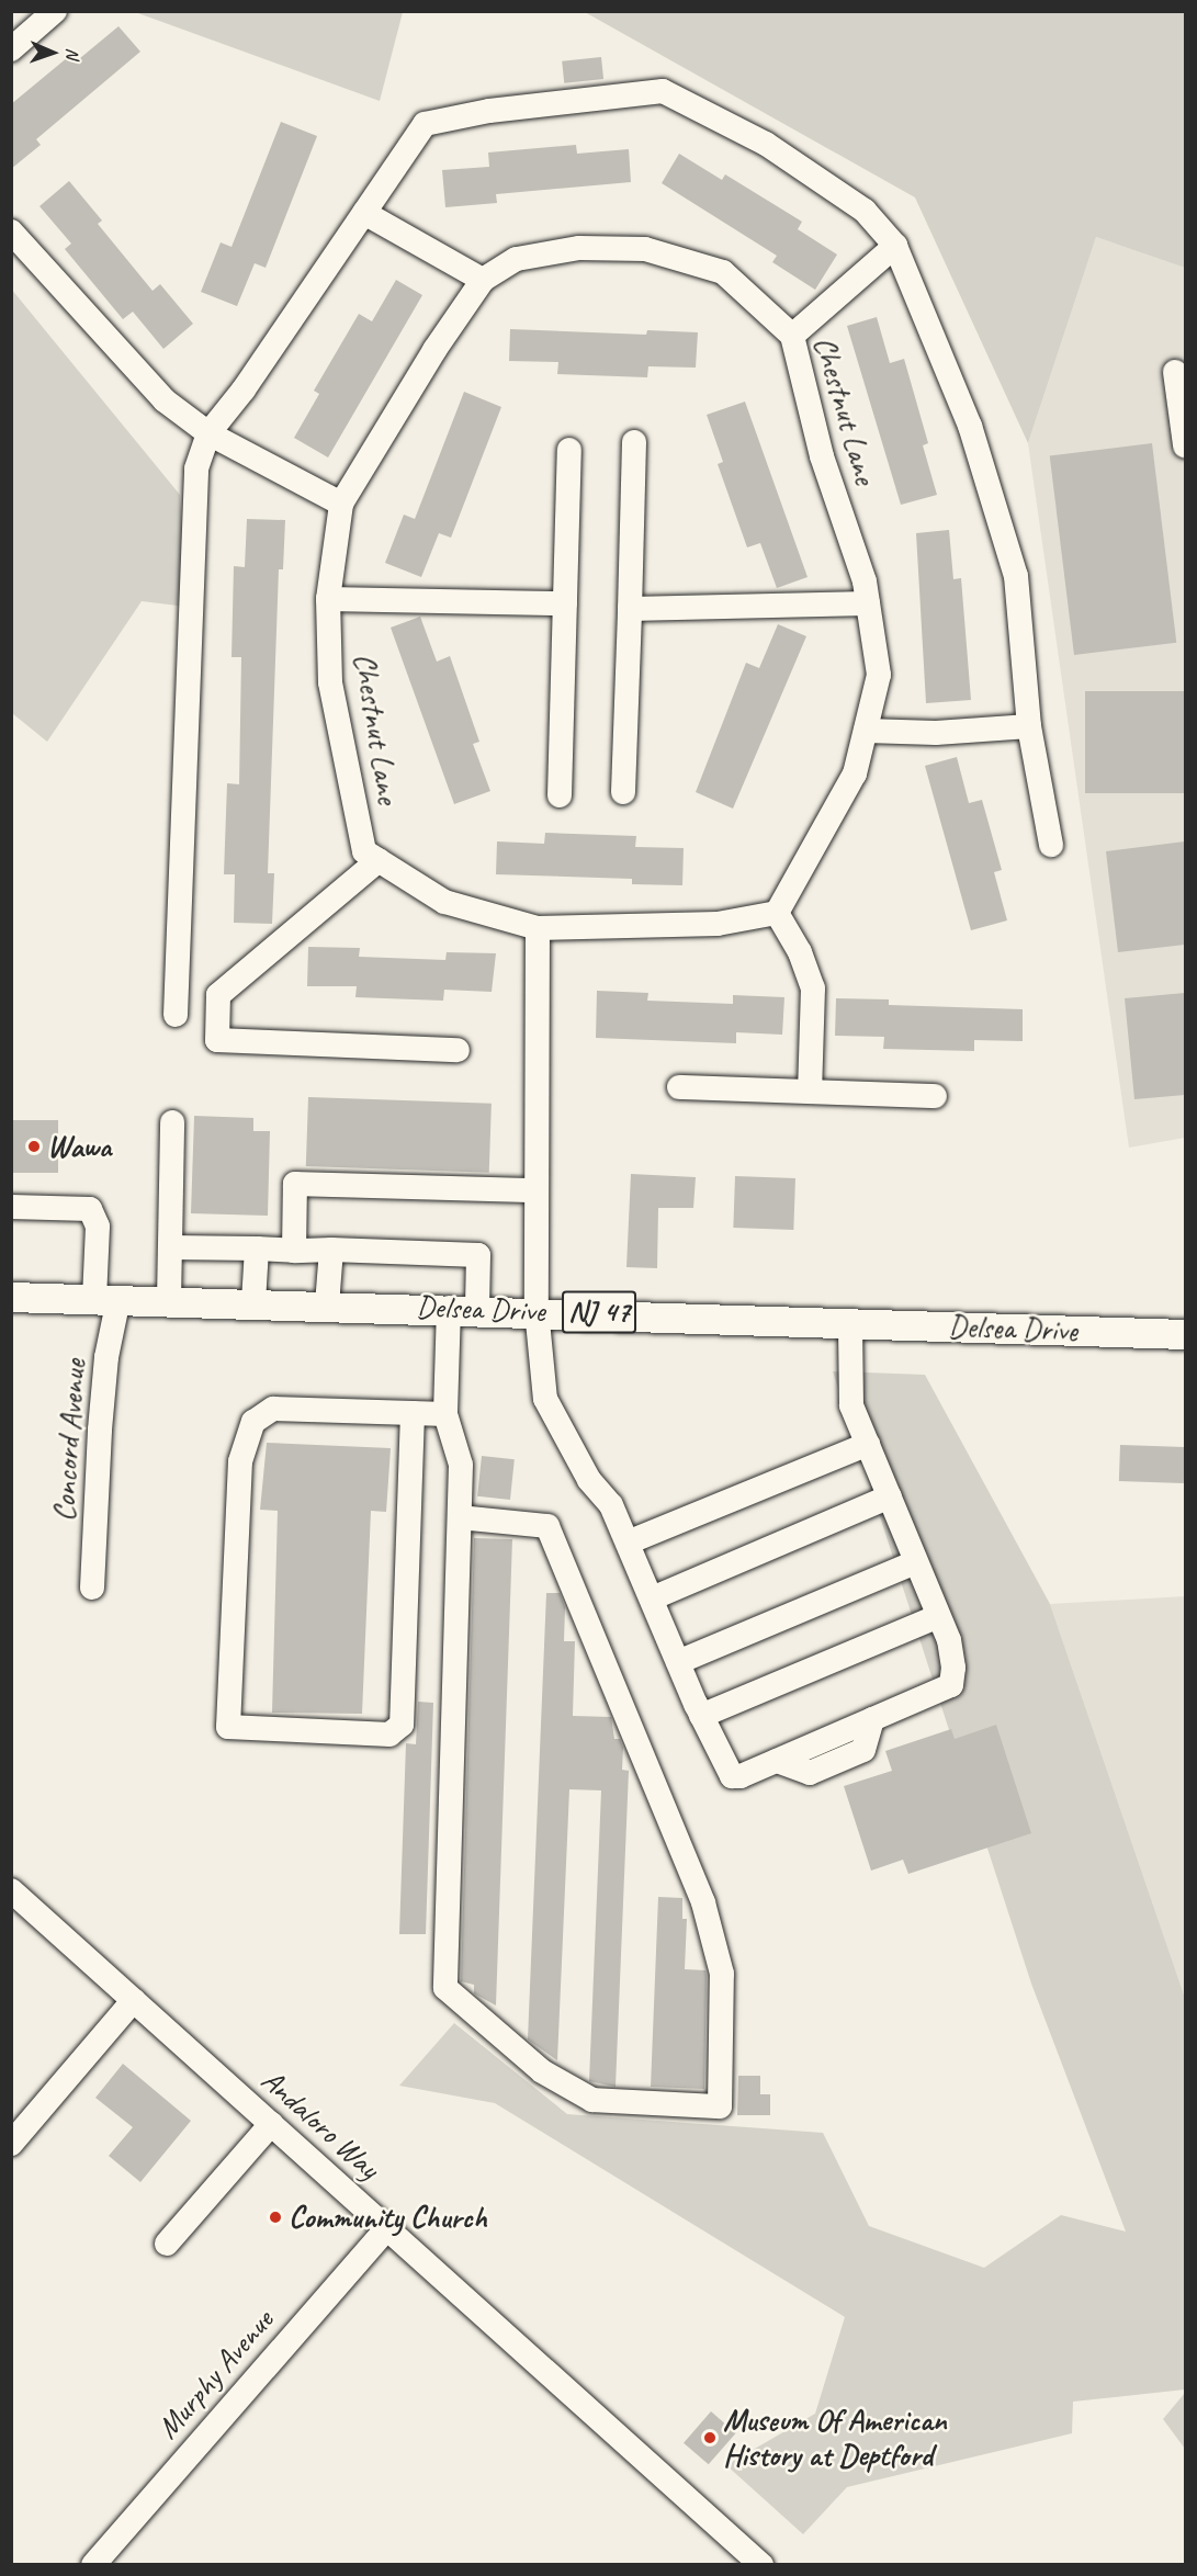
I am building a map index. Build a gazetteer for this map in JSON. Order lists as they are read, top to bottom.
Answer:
{
  "streets": {
    "main road": ["Delsea Drive", "NJ 47"],
    "street": [
      "Chestnut Lane",
      "Concord Avenue",
      "Andaloro Way",
      "Murphy Avenue"
    ]
  },
  "crossings": [
    ["Delsea Drive", "Concord Avenue"],
    ["Andaloro Way", "Murphy Avenue"]
  ],
  "places": ["Wawa", "Community Church", "Museum Of American History at Deptford"],
  "north": "right"
}
